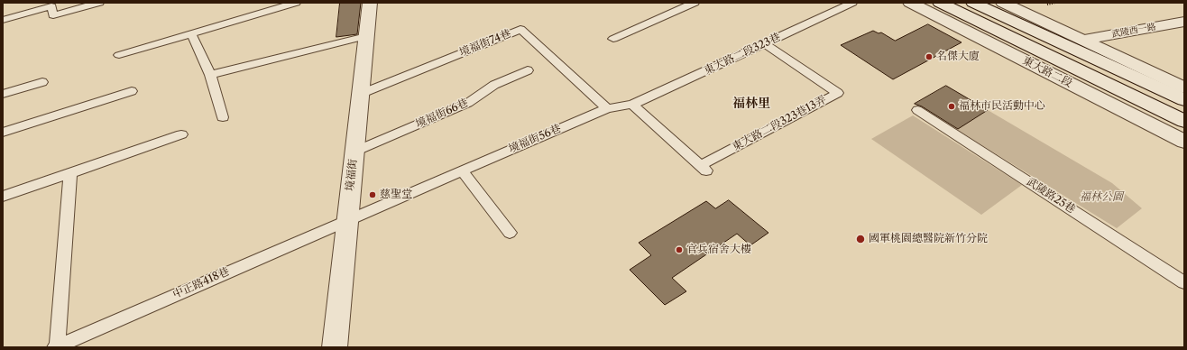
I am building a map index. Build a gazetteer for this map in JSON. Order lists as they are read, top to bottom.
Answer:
{
  "streets": {
    "street": ["武陵西一路", "東大路二段", "境福街"],
    "lane": [
      "境福街74巷",
      "東大路二段323巷",
      "境福街66巷",
      "東大路二段323巷13弄",
      "境福街56巷",
      "武陵路25巷",
      "中正路418巷"
    ]
  },
  "crossings": [
    ["境福街74巷", "境福街56巷"],
    ["境福街74巷", "境福街"],
    ["東大路二段323巷", "東大路二段323巷13弄"],
    ["東大路二段323巷", "境福街56巷"],
    ["境福街66巷", "境福街"],
    ["東大路二段323巷13弄", "境福街56巷"],
    ["境福街56巷", "境福街"],
    ["境福街56巷", "中正路418巷"],
    ["境福街", "中正路418巷"]
  ],
  "districts": ["福林里"],
  "parks": ["福林公園"],
  "places": [
    "名傑大廈",
    "福林市民活動中心",
    "慈聖堂",
    "國軍桃園總醫院新竹分院",
    "官兵宿舍大樓"
  ]
}
